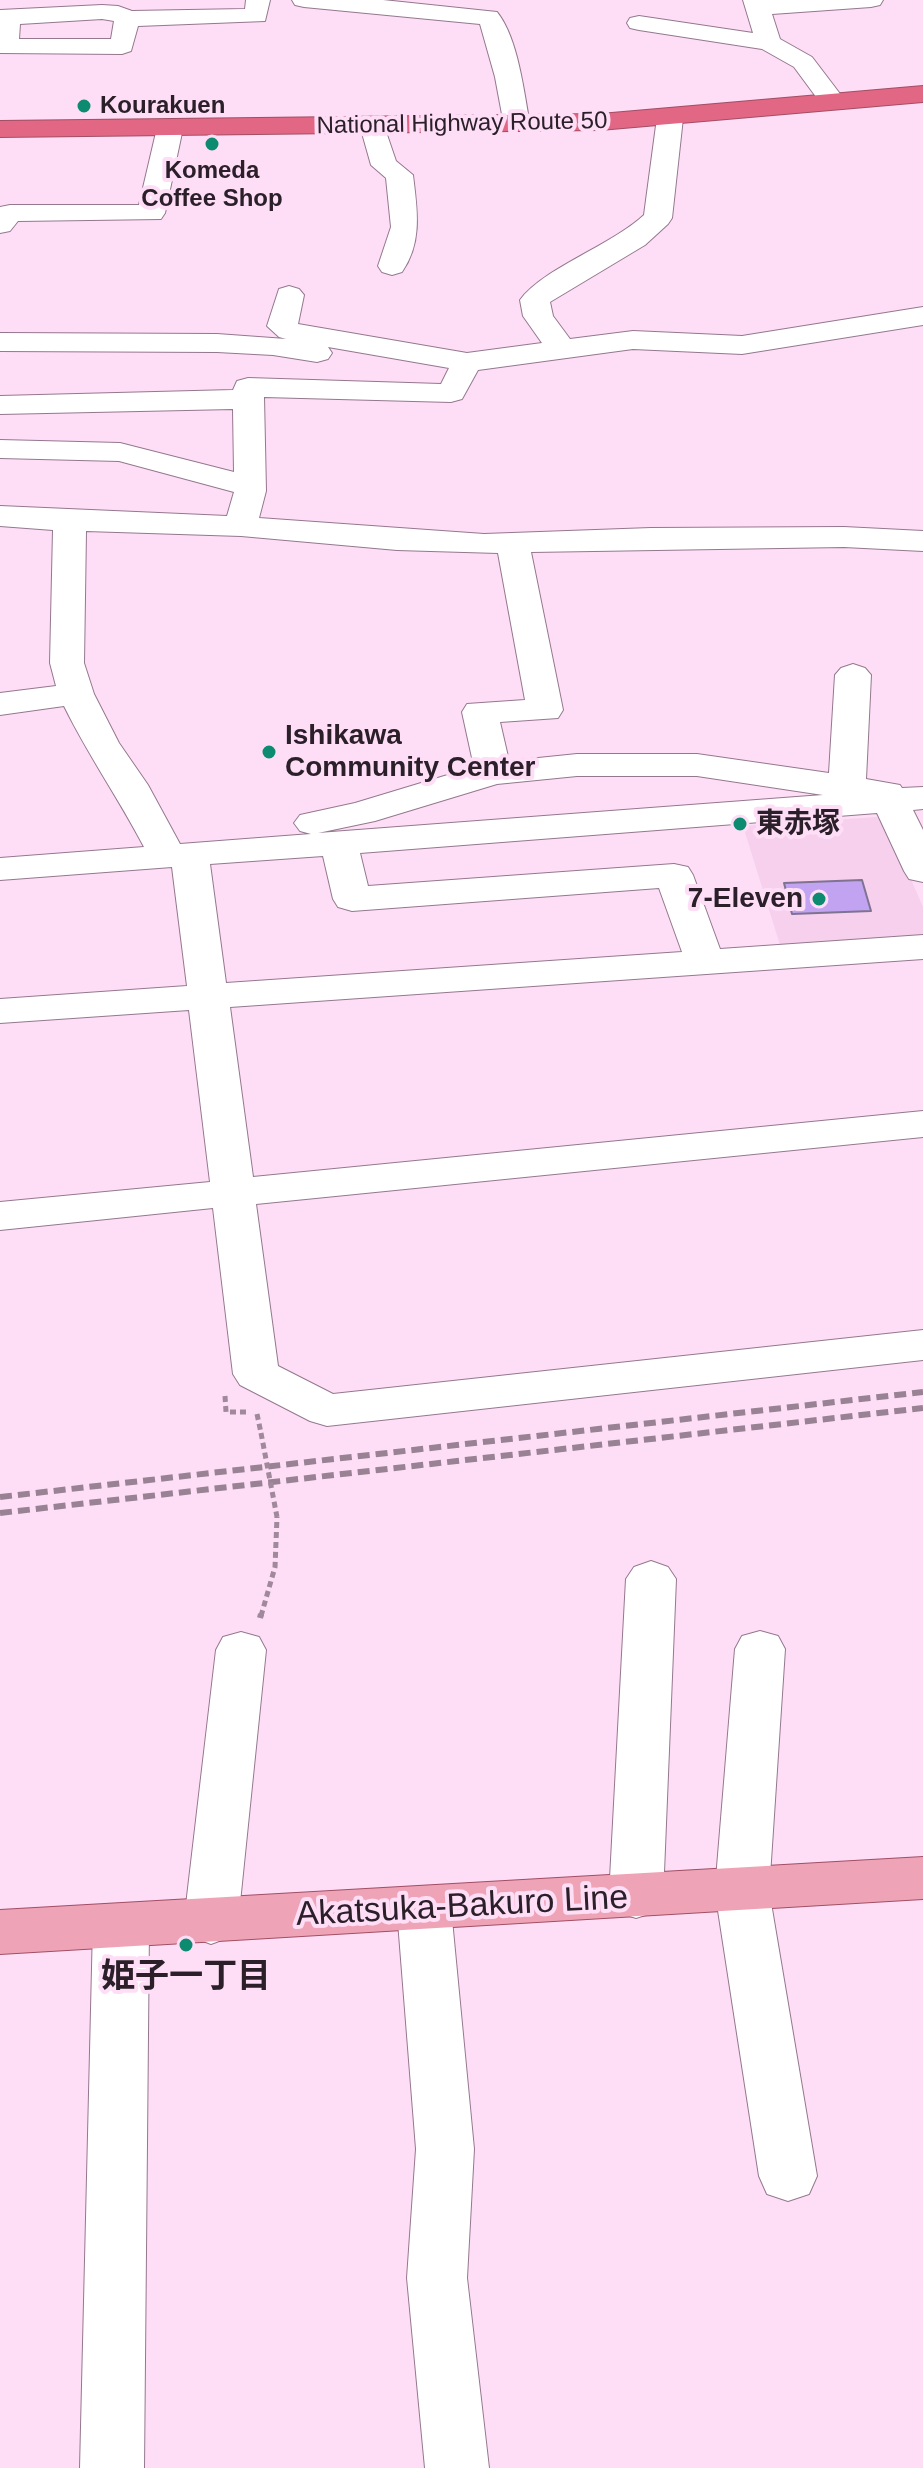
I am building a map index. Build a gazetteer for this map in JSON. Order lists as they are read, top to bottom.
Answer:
{
  "streets": {
    "highway": ["National Highway Route 50"],
    "main road": ["Akatsuka-Bakuro Line"]
  },
  "places": [
    "Kourakuen",
    "Komeda Coffee Shop",
    "Ishikawa Community Center",
    "東赤塚",
    "7-Eleven",
    "姫子一丁目"
  ]
}
